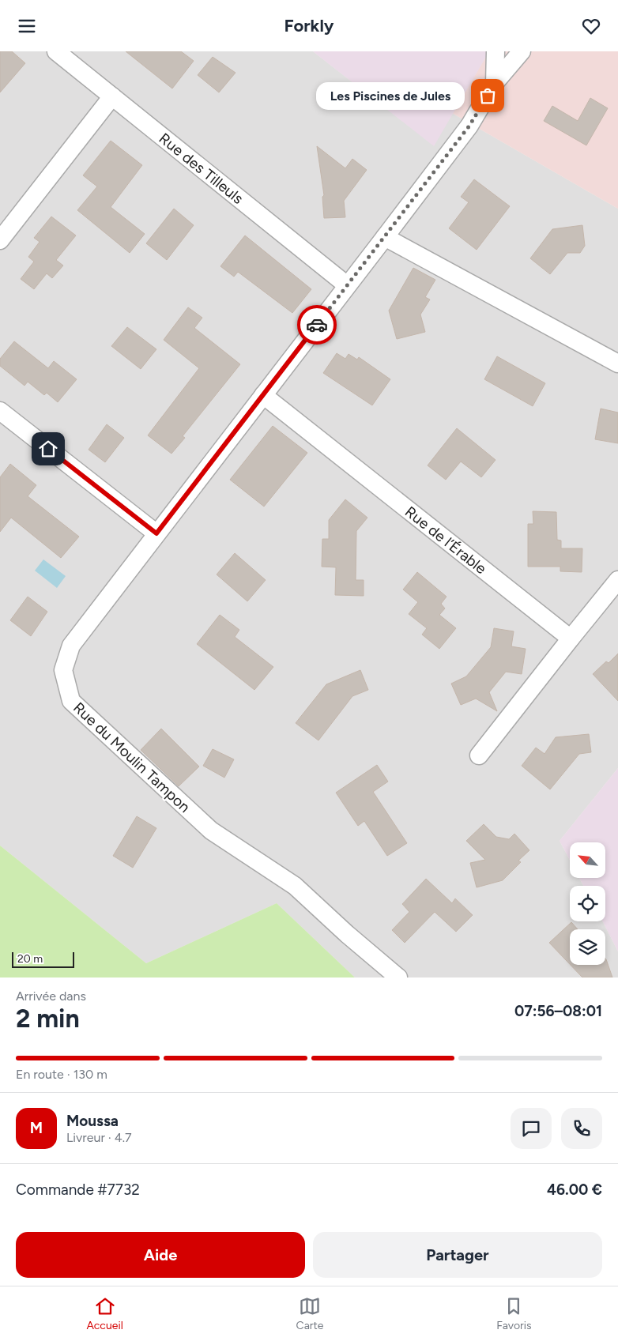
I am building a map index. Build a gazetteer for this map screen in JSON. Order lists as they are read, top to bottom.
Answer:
{
  "streets": {
    "street": ["Rue des Tilleuls", "Rue de l’Érable", "Rue du Moulin Tampon"]
  },
  "crossings": [
    ["Rue des Tilleuls", "Rue du Moulin Tampon"],
    ["Rue de l’Érable", "Rue du Moulin Tampon"]
  ],
  "places": ["Les Piscines de Jules"],
  "scale_bar": "20 m",
  "north": "top left",
  "page": {
    "header": "Forkly",
    "bubble": "Les Piscines de Jules",
    "scale": "20 m",
    "heading": ["2 min", "Arrivée dans", "07:56–08:01"],
    "panel": [
      "Moussa",
      "Livreur · 4.7",
      "Commande #7732",
      "46.00 €"
    ],
    "bar": "En route · 130 m",
    "round": "M",
    "buttons": ["Aide", "Partager"],
    "tabs": ["Accueil", "Carte", "Favoris"]
  }
}
